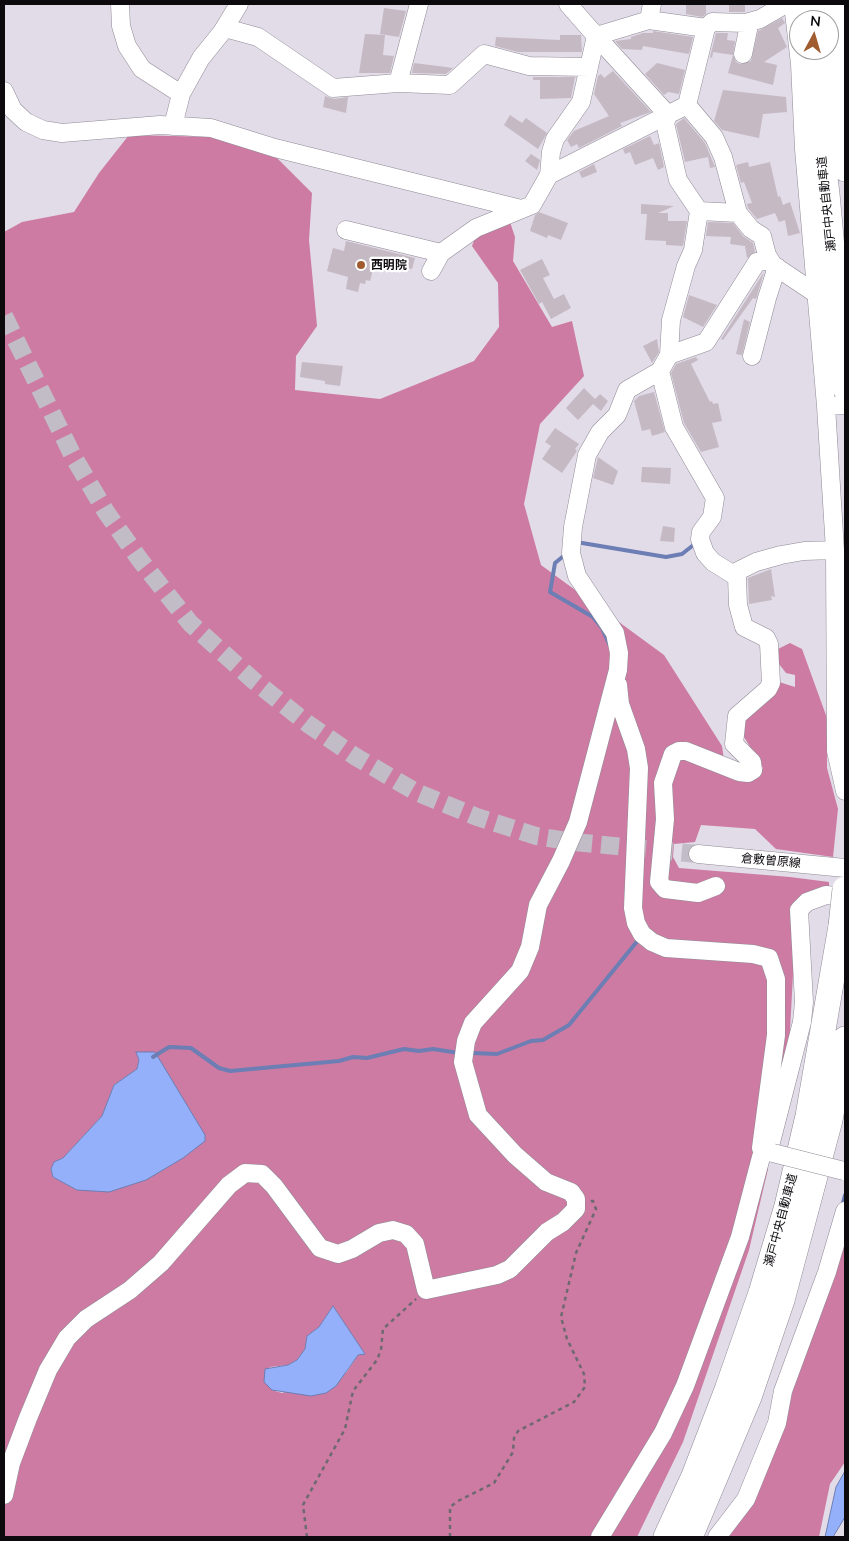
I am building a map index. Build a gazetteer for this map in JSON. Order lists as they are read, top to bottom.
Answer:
{
  "streets": {
    "highway": ["瀬戸中央自動車道"],
    "street": ["倉敷曽原線"]
  },
  "places": ["西明院"],
  "north": "top"
}
